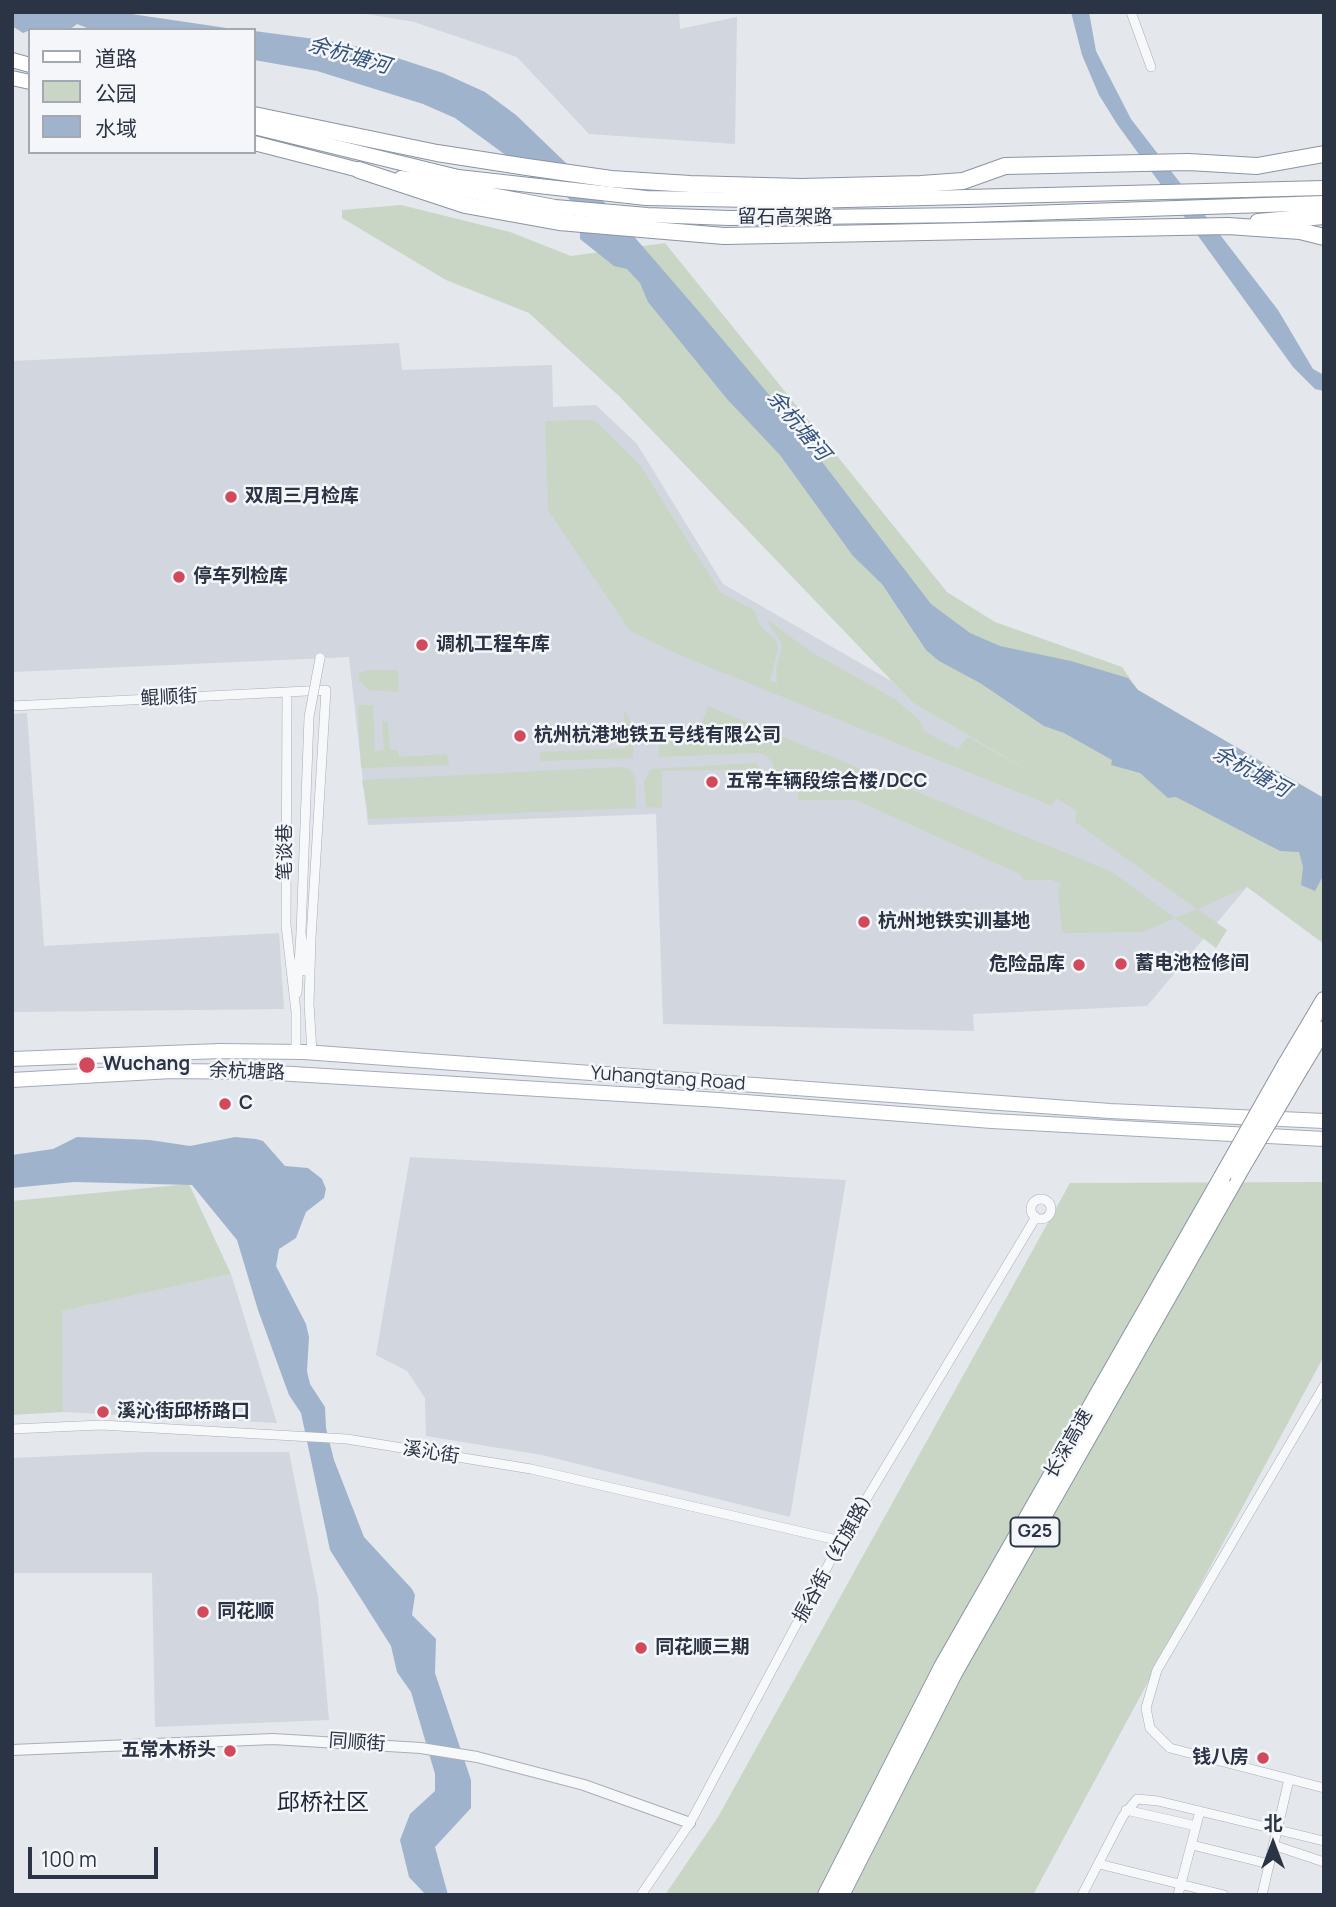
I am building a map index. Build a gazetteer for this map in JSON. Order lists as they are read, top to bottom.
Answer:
{
  "streets": {
    "highway": ["长深高速", "G25"],
    "main road": ["留石高架路", "Yuhangtang Road"],
    "street": [
      "鲲顺街",
      "笔谈巷",
      "溪沁街",
      "振谷街（红旗路）",
      "同顺街"
    ]
  },
  "crossings": [
    ["鲲顺街", "笔谈巷"],
    ["笔谈巷", "Yuhangtang Road"],
    ["溪沁街", "振谷街（红旗路）"],
    ["振谷街（红旗路）", "同顺街"]
  ],
  "districts": ["邱桥社区"],
  "water": ["余杭塘河"],
  "places": [
    "双周三月检库",
    "停车列检库",
    "调机工程车库",
    "杭州杭港地铁五号线有限公司",
    "五常车辆段综合楼/DCC",
    "杭州地铁实训基地",
    "蓄电池检修间",
    "危险品库",
    "Wuchang",
    "C",
    "溪沁街邱桥路口",
    "同花顺",
    "同花顺三期",
    "五常木桥头",
    "钱八房"
  ],
  "legend": ["道路", "公园", "水域"],
  "scale_bar": "100 m",
  "north": "top"
}
